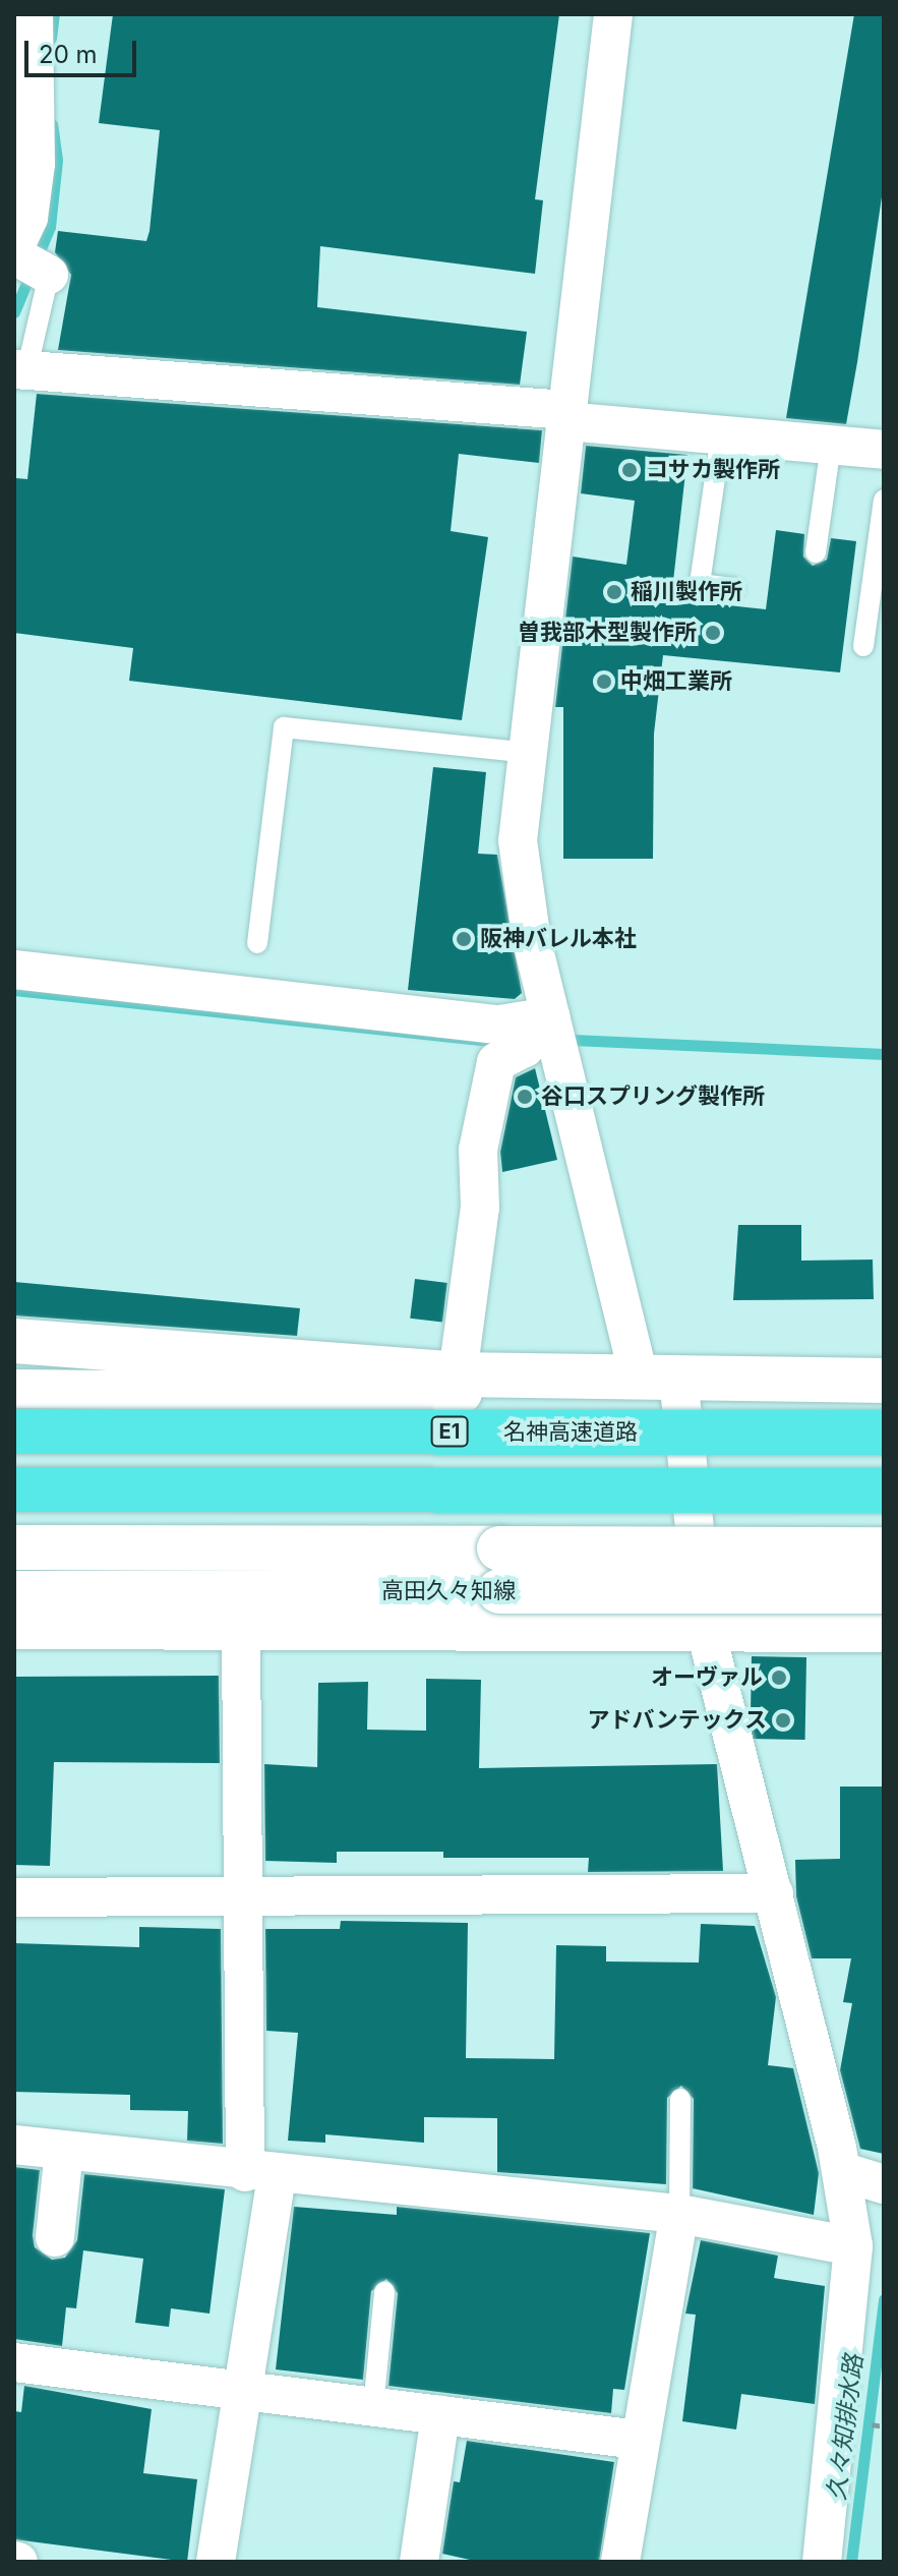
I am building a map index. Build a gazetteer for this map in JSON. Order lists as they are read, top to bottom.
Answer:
{
  "streets": {
    "highway": ["E1", "名神高速道路"],
    "main road": ["高田久々知線"]
  },
  "water": ["久々知排水路"],
  "places": [
    "コサカ製作所",
    "稲川製作所",
    "曽我部木型製作所",
    "中畑工業所",
    "阪神バレル本社",
    "谷口スプリング製作所",
    "オーヴァル",
    "アドバンテックス"
  ],
  "scale_bar": "20 m"
}
